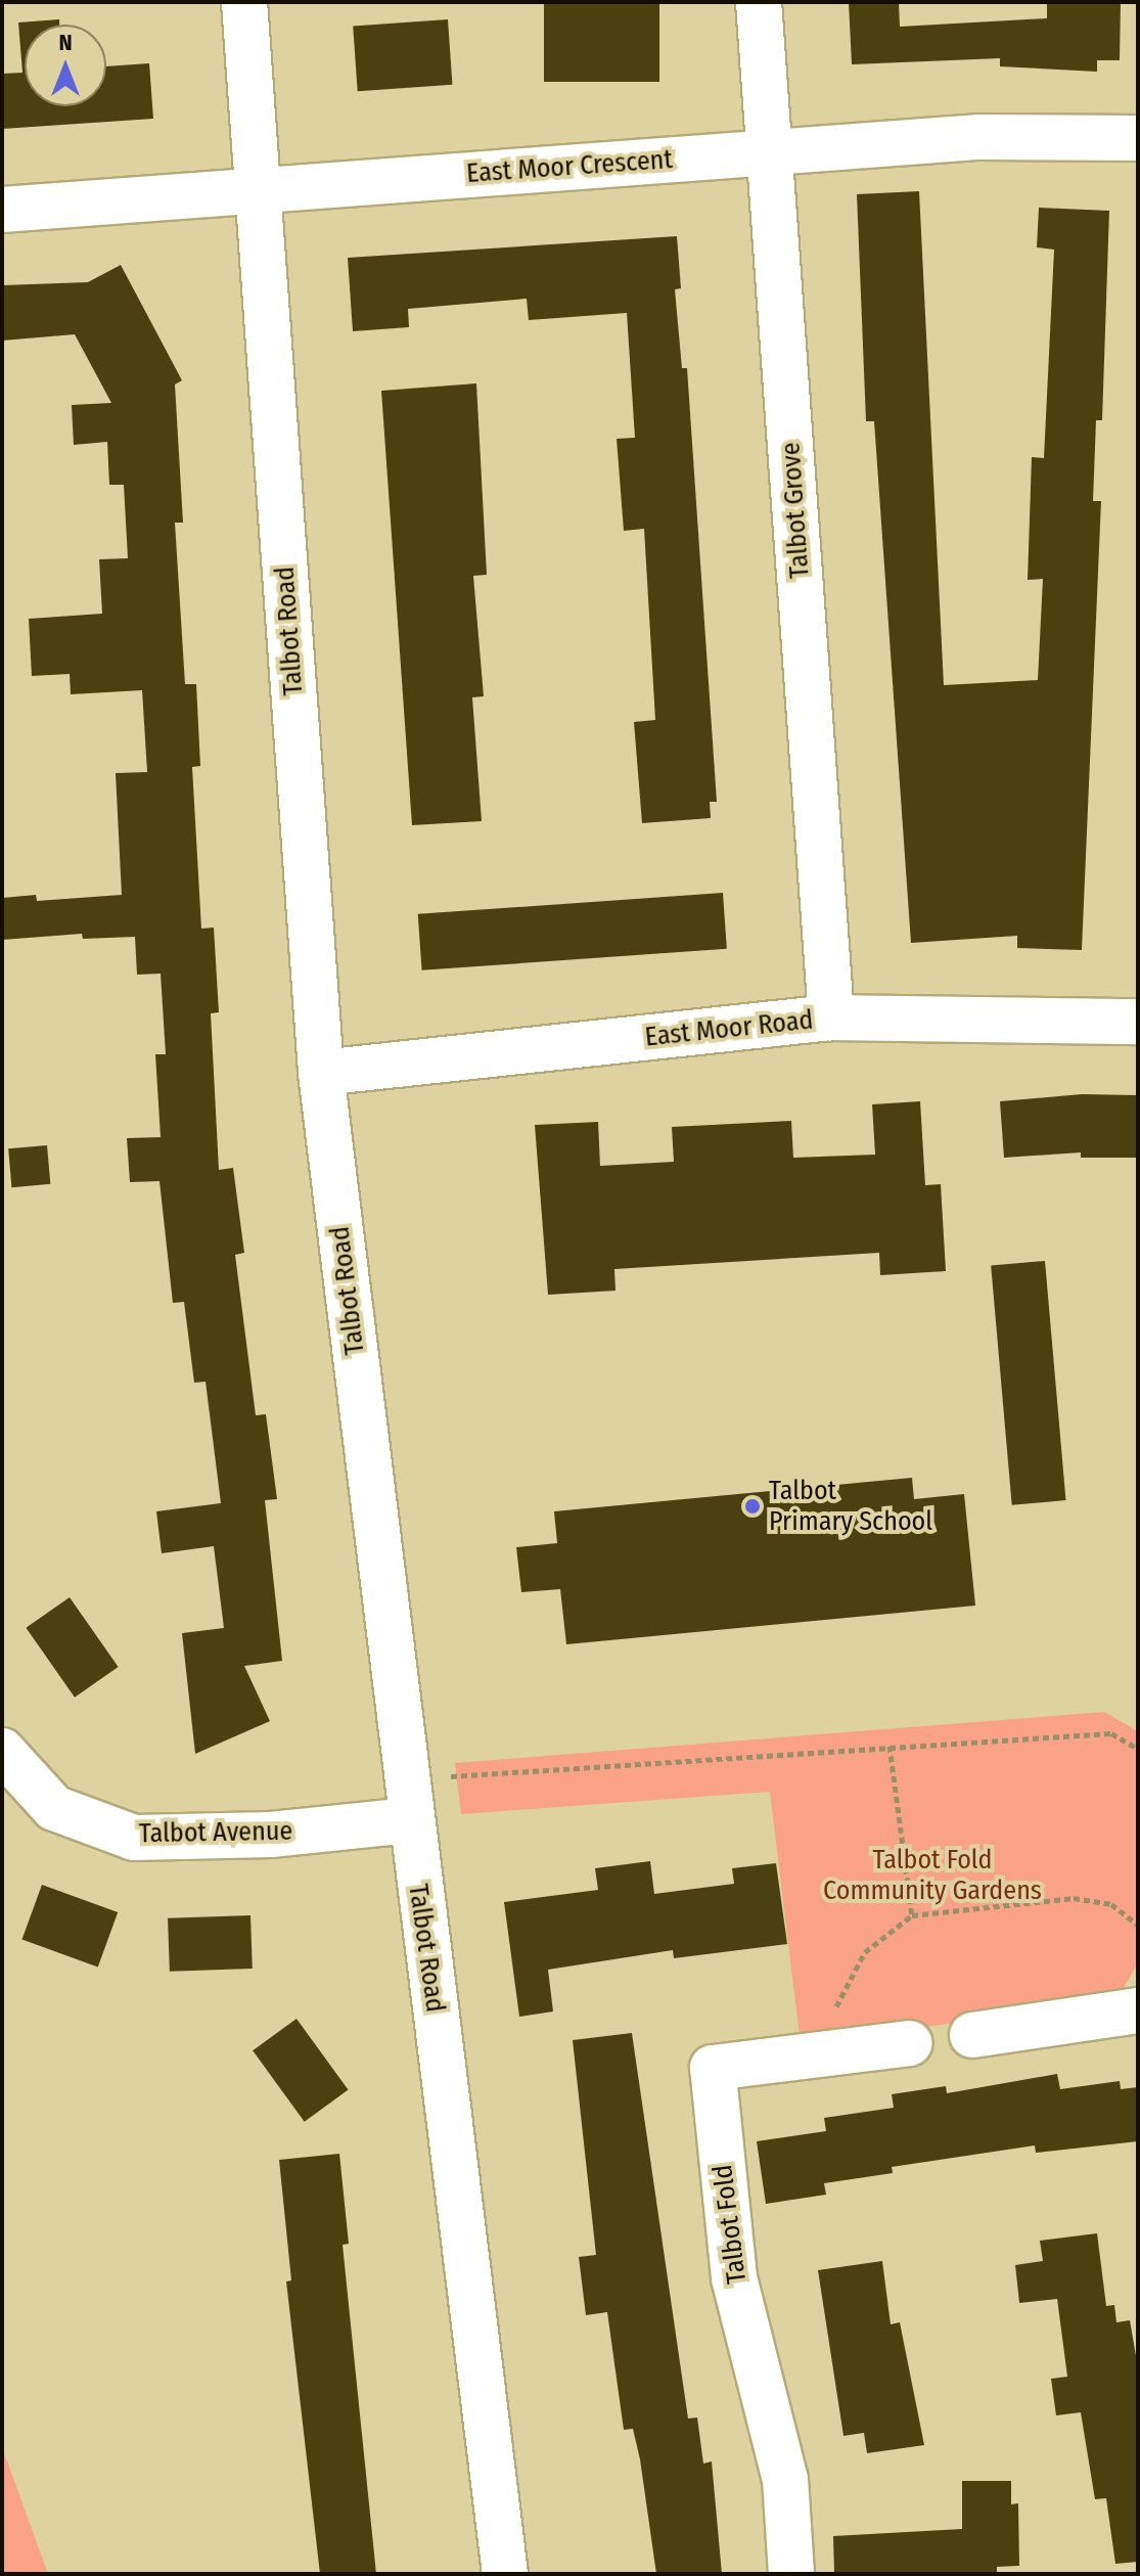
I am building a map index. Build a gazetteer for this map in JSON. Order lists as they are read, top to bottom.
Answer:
{
  "streets": {
    "street": [
      "East Moor Crescent",
      "Talbot Grove",
      "Talbot Road",
      "East Moor Road",
      "Talbot Avenue",
      "Talbot Fold"
    ]
  },
  "crossings": [
    ["East Moor Crescent", "Talbot Grove"],
    ["East Moor Crescent", "Talbot Road"],
    ["Talbot Grove", "East Moor Road"],
    ["Talbot Road", "East Moor Road"],
    ["Talbot Road", "Talbot Avenue"]
  ],
  "parks": ["Talbot Fold Community Gardens"],
  "places": ["Talbot Primary School"],
  "north": "top"
}
